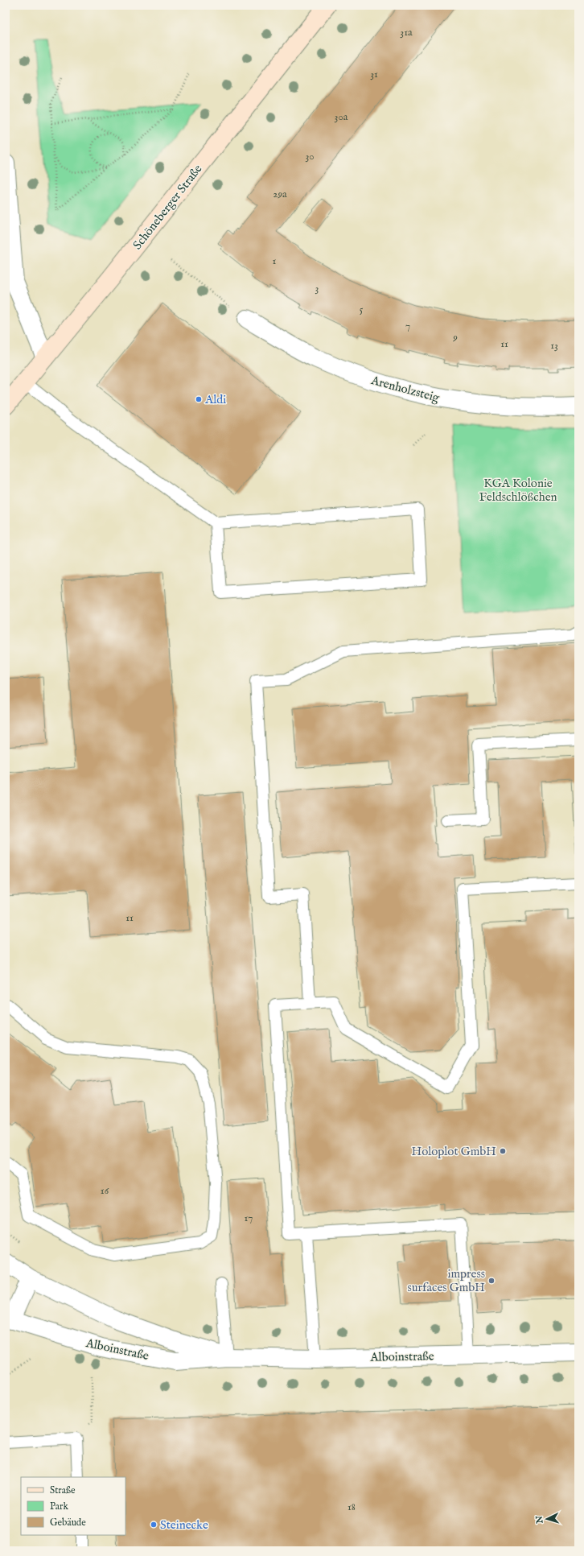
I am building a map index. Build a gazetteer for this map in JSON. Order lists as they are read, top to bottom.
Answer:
{
  "streets": {
    "main road": ["Schöneberger Straße"],
    "street": ["Arenholzsteig", "Alboinstraße"]
  },
  "parks": ["KGA Kolonie Feldschlößchen"],
  "places": [
    "Aldi",
    "Holoplot GmbH",
    "impress surfaces GmbH",
    "Steinecke"
  ],
  "house_numbers": [
    "31a",
    "31",
    "30a",
    "30",
    "29a",
    "1",
    "3",
    "5",
    "7",
    "9",
    "11",
    "13",
    "11",
    "16",
    "17",
    "18"
  ],
  "legend": ["Straße", "Park", "Gebäude"],
  "north": "left"
}
